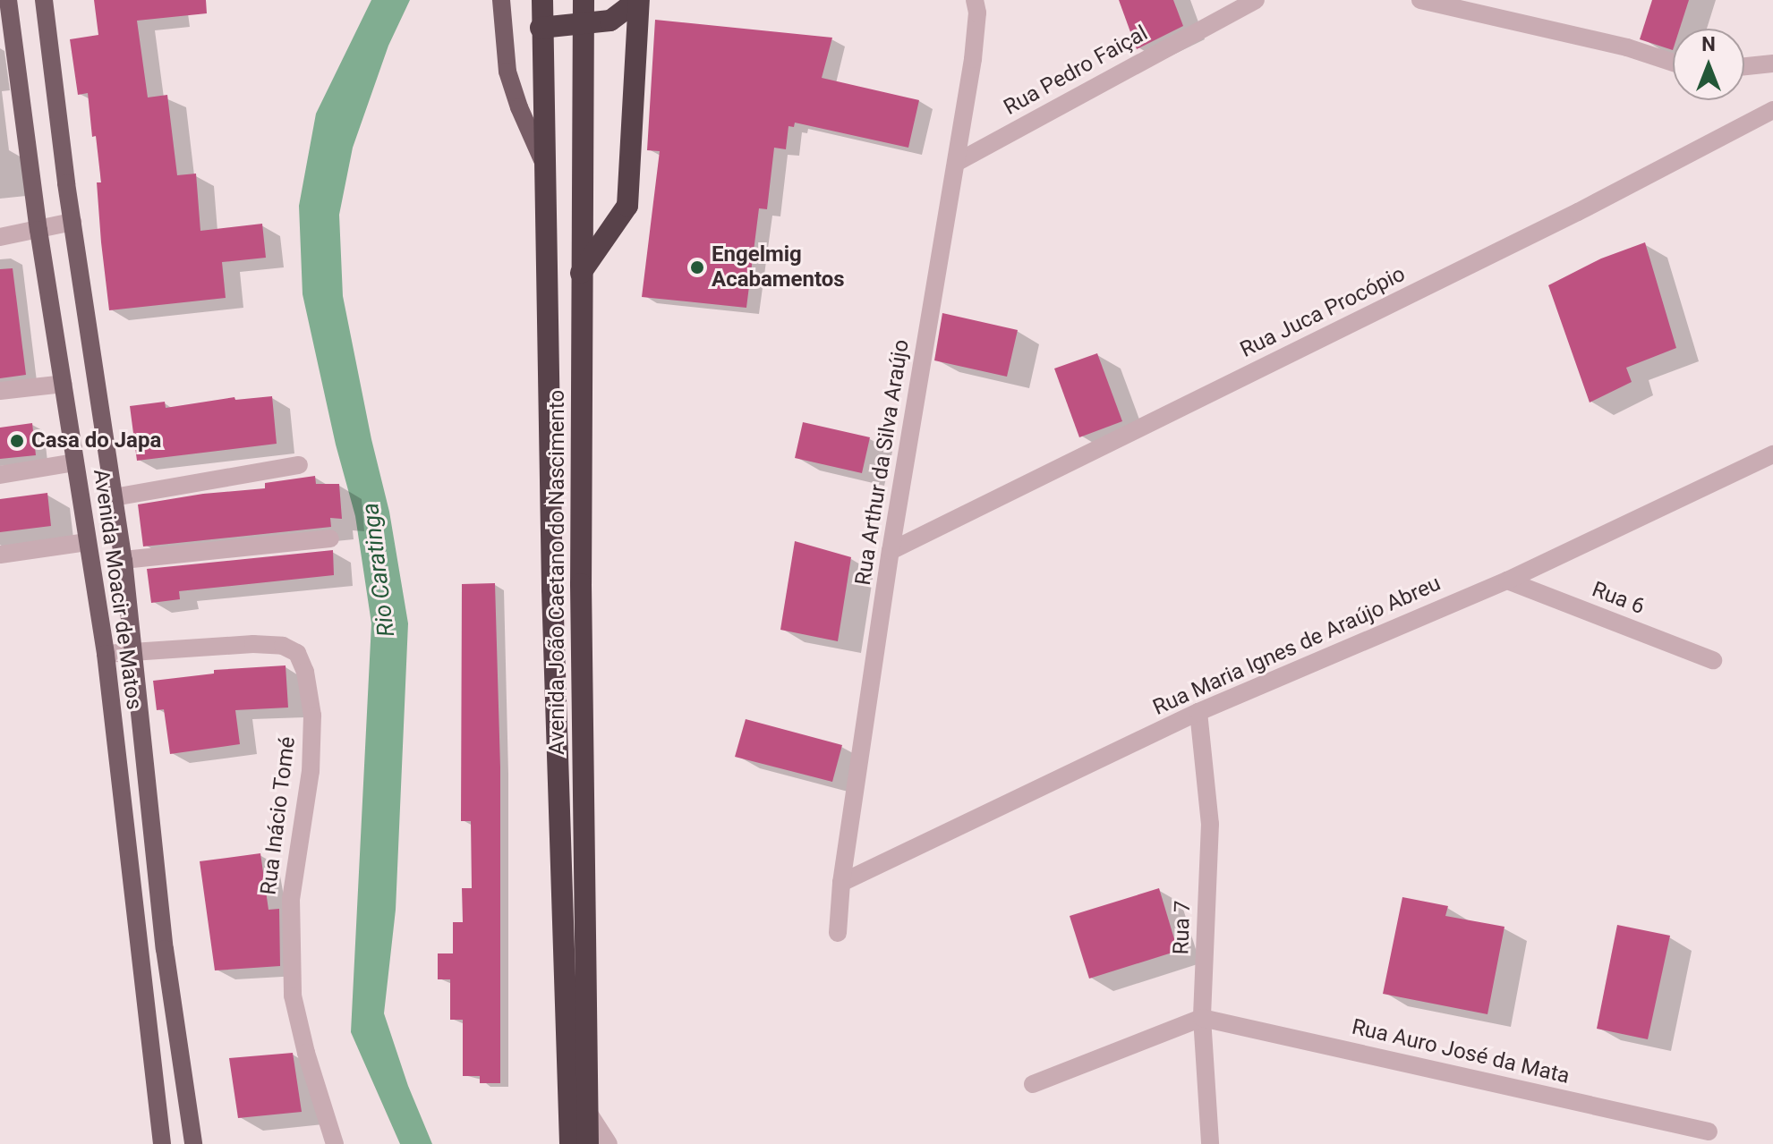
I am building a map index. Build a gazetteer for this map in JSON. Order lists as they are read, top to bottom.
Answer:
{
  "streets": {
    "highway": ["Avenida João Caetano do Nascimento"],
    "main road": ["Avenida Moacir de Matos"],
    "street": [
      "Rua Pedro Faiçal",
      "Rua Juca Procópio",
      "Rua Arthur da Silva Araújo",
      "Rua 6",
      "Rua Maria Ignes de Araújo Abreu",
      "Rua Inácio Tomé",
      "Rua 7",
      "Rua Auro José da Mata"
    ]
  },
  "crossings": [
    ["Rua Pedro Faiçal", "Rua Arthur da Silva Araújo"],
    ["Rua Juca Procópio", "Rua Arthur da Silva Araújo"],
    ["Rua Arthur da Silva Araújo", "Rua Maria Ignes de Araújo Abreu"],
    ["Avenida Moacir de Matos", "Rua Inácio Tomé"],
    ["Rua 6", "Rua Maria Ignes de Araújo Abreu"],
    ["Rua Maria Ignes de Araújo Abreu", "Rua 7"],
    ["Rua 7", "Rua Auro José da Mata"]
  ],
  "water": ["Rio Caratinga"],
  "places": ["Engelmig Acabamentos", "Casa do Japa"],
  "north": "top"
}
